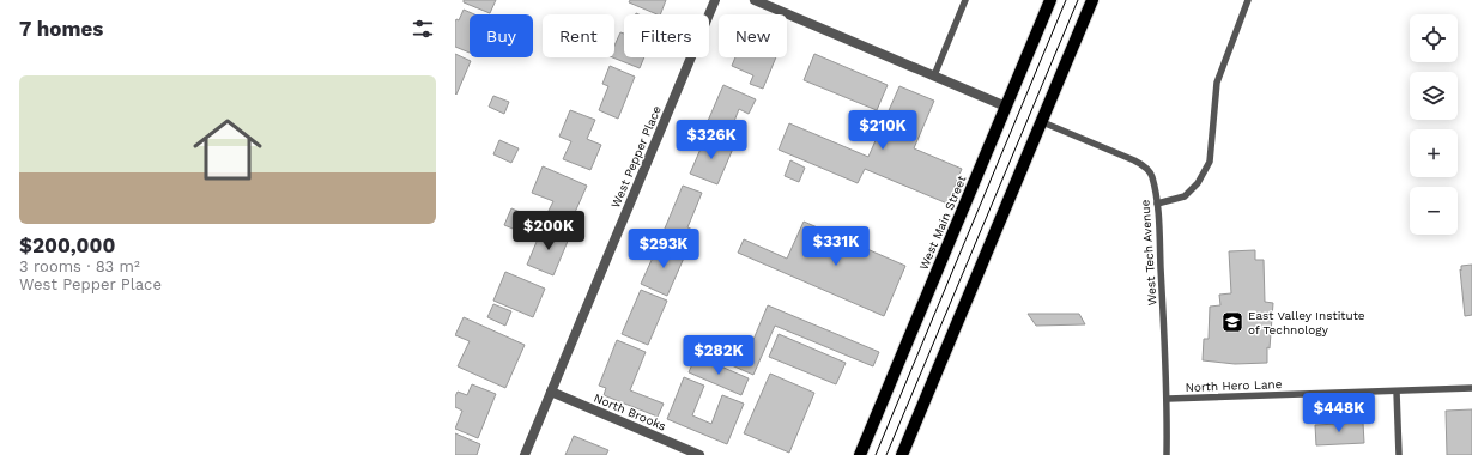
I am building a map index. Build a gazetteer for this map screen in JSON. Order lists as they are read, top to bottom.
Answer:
{
  "streets": {
    "main road": ["West Main Street"],
    "street": ["West Pepper Place", "North Brooks"],
    "lane": ["West Tech Avenue", "North Hero Lane"]
  },
  "crossings": [
    ["West Pepper Place", "North Brooks"],
    ["West Tech Avenue", "North Hero Lane"]
  ],
  "places": {
    "school or university": ["East Valley Institute of Technology"]
  },
  "page": {
    "heading": "7 homes",
    "map_buttons": ["+", "−"],
    "chip": [
      "Buy",
      "Rent",
      "Filters",
      "New"
    ],
    "list": [
      {
        "name": "$200,000",
        "note": "3 rooms · 83 m² · West Pepper Place"
      }
    ],
    "price": [
      "$210K",
      "$326K",
      "$200K",
      "$331K",
      "$293K",
      "$282K",
      "$448K"
    ]
  }
}
